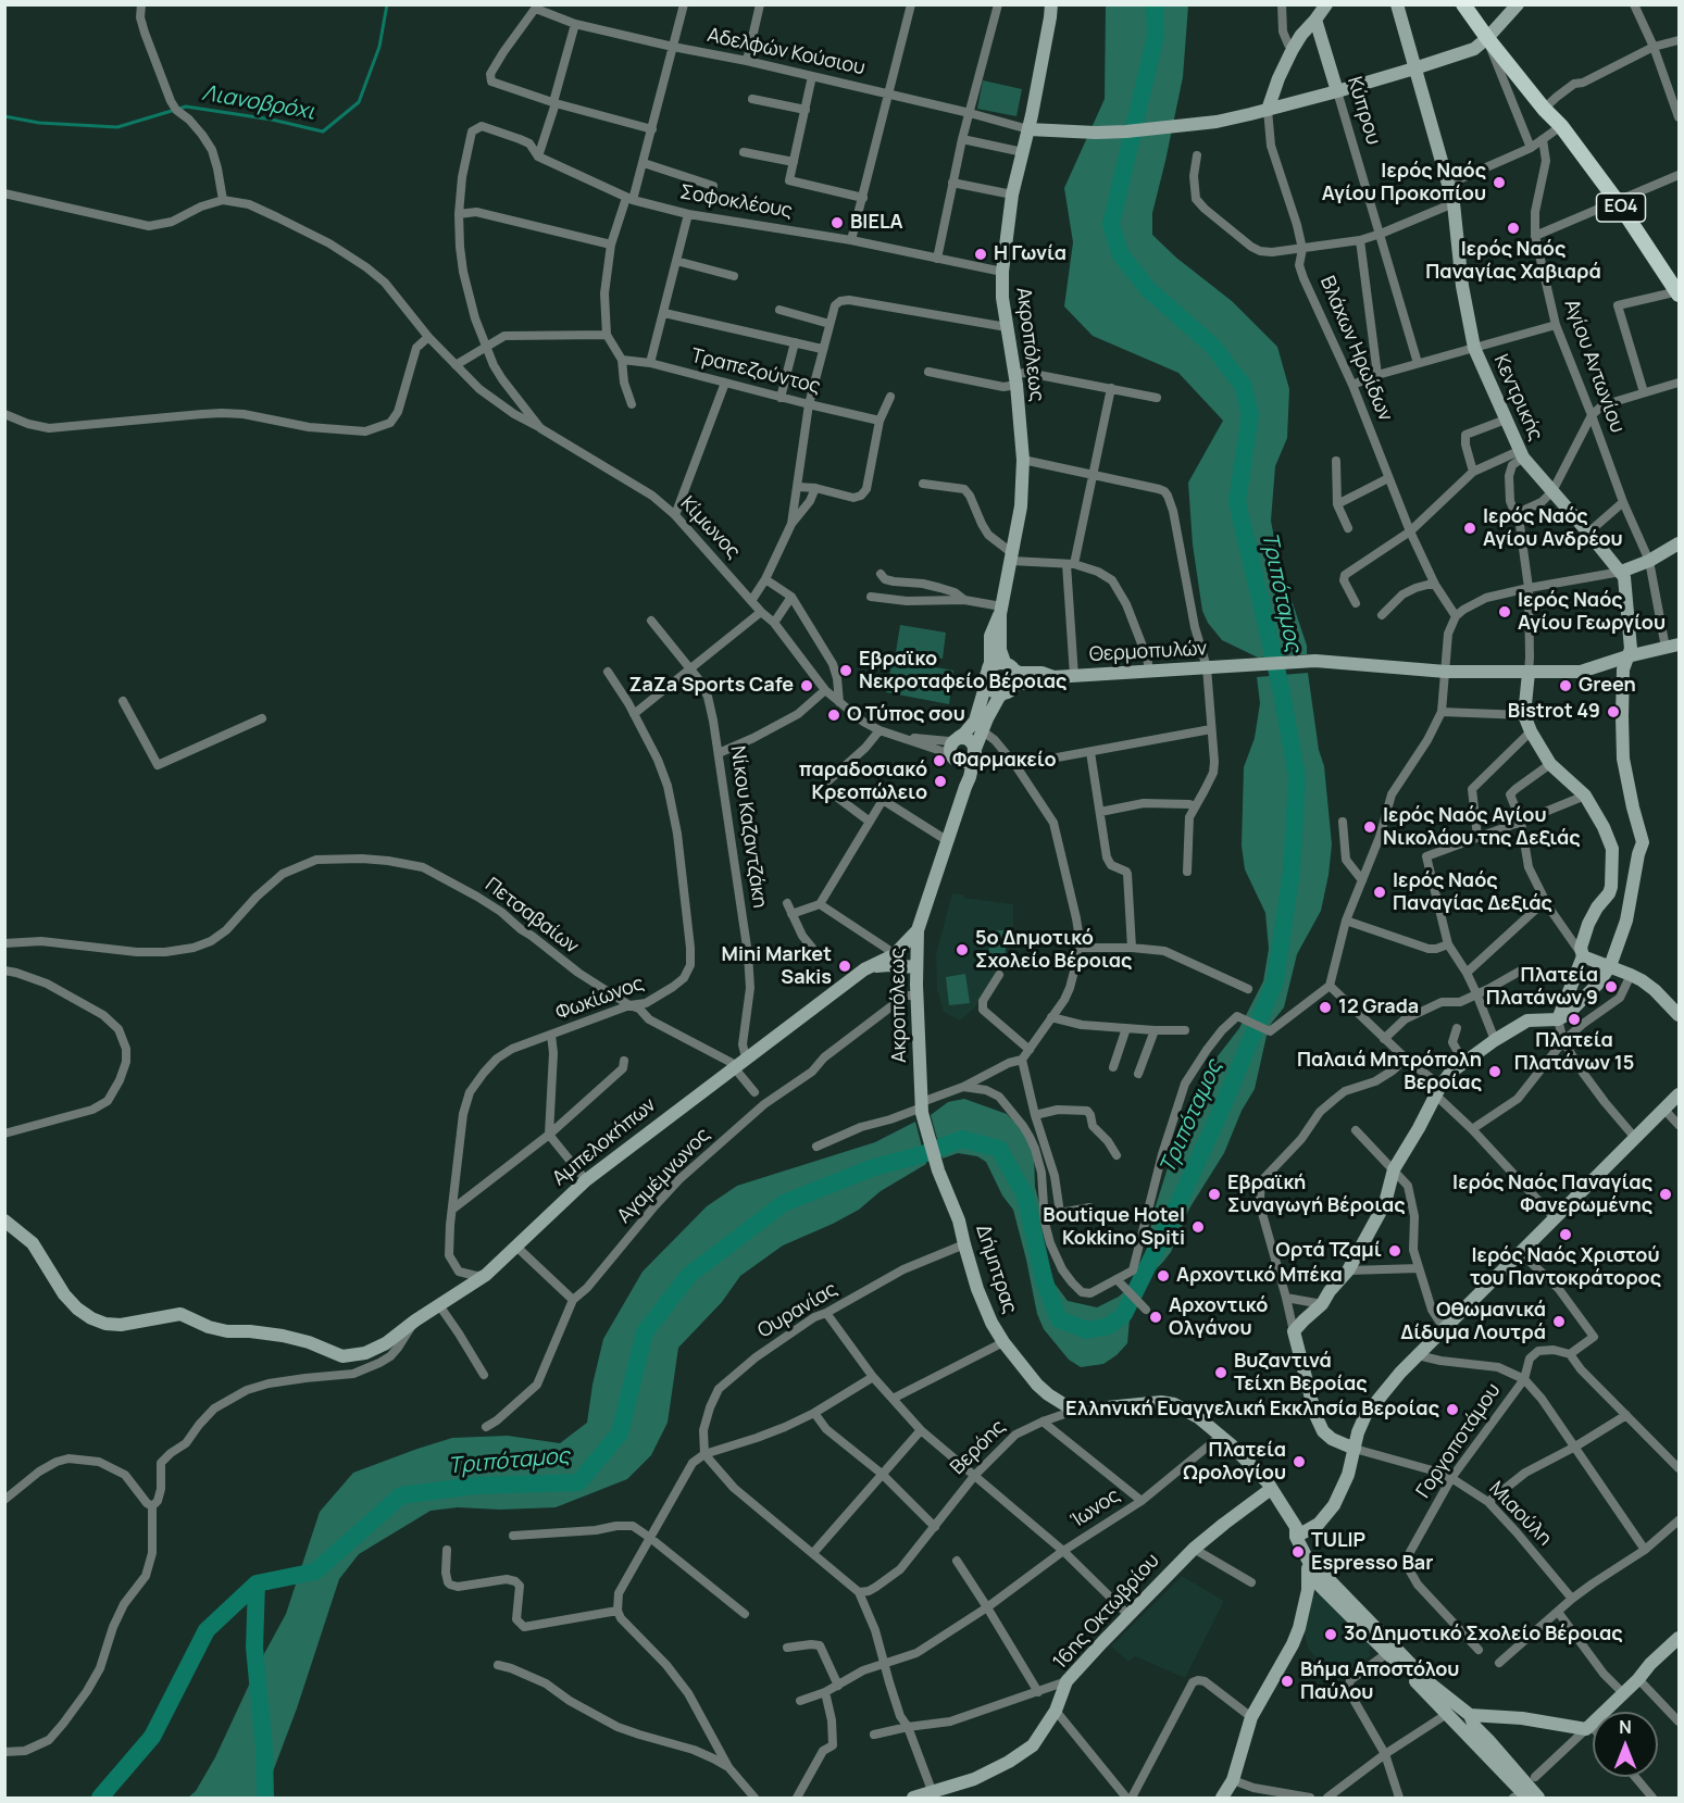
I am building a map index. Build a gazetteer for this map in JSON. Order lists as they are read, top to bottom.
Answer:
{
  "streets": {
    "main road": ["ΕΟ4"],
    "street": [
      "Αδελφών Κούσιου",
      "Κύπρου",
      "Σοφοκλέους",
      "Ακροπόλεως",
      "Βλάχων Ηρωίδων",
      "Αγίου Αντωνίου",
      "Τραπεζούντος",
      "Κεντρικής",
      "Κίμωνος",
      "Θερμοπυλών",
      "Νίκου Καζαντζάκη",
      "Πετσαβαίων",
      "Φωκίωνος",
      "Αμπελοκήπων",
      "Αγαμέμνωνος",
      "Δήμητρας",
      "Ουρανίας",
      "Γοργοποτάμου",
      "Βερόης",
      "Ίωνος",
      "Μιαούλη",
      "16ης Οκτωβρίου"
    ]
  },
  "crossings": [
    ["Αδελφών Κούσιου", "Ακροπόλεως"],
    ["Κύπρου", "Βλάχων Ηρωίδων"],
    ["Σοφοκλέους", "Ακροπόλεως"],
    ["Ακροπόλεως", "Κίμωνος"],
    ["Ακροπόλεως", "Θερμοπυλών"],
    ["Ακροπόλεως", "Αγαμέμνωνος"],
    ["Ακροπόλεως", "Δήμητρας"],
    ["Νίκου Καζαντζάκη", "Πετσαβαίων"],
    ["Νίκου Καζαντζάκη", "Αμπελοκήπων"],
    ["Πετσαβαίων", "Φωκίωνος"],
    ["Πετσαβαίων", "Αμπελοκήπων"],
    ["Φωκίωνος", "Αμπελοκήπων"],
    ["Δήμητρας", "Ουρανίας"],
    ["Δήμητρας", "Βερόης"],
    ["Γοργοποτάμου", "Μιαούλη"],
    ["Βερόης", "Ίωνος"],
    ["Βερόης", "16ης Οκτωβρίου"]
  ],
  "water": ["Λιανοβρόχι", "Τριπόταμος"],
  "places": [
    "Ιερός Ναός Αγίου Προκοπίου",
    "BIELA",
    "Ιερός Ναός Παναγίας Χαβιαρά",
    "Η Γωνία",
    "Ιερός Ναός Αγίου Ανδρέου",
    "Ιερός Ναός Αγίου Γεωργίου",
    "Εβραϊκο Νεκροταφείο Βέροιας",
    "ZaZa Sports Cafe",
    "Green",
    "Bistrot 49",
    "Ο Τύπος σου",
    "Φαρμακείο",
    "παραδοσιακό Κρεοπώλειο",
    "Ιερός Ναός Αγίου Νικολάου της Δεξιάς",
    "Ιερός Ναός Παναγίας Δεξιάς",
    "5ο Δημοτικό Σχολείο Βέροιας",
    "Mini Market Sakis",
    "Πλατεία Πλατάνων 9",
    "12 Grada",
    "Πλατεία Πλατάνων 15",
    "Παλαιά Μητρόπολη Βεροίας",
    "Εβραϊκή Συναγωγή Βέροιας",
    "Ιερός Ναός Παναγίας Φανερωμένης",
    "Boutique Hotel Kokkino Spiti",
    "Ιερός Ναός Χριστού του Παντοκράτορος",
    "Ορτά Τζαμί",
    "Αρχοντικό Μπέκα",
    "Αρχοντικό Ολγάνου",
    "Οθωμανικά Δίδυμα Λουτρά",
    "Βυζαντινά Τείχη Βεροίας",
    "Ελληνική Ευαγγελική Εκκλησία Βεροίας",
    "Πλατεία Ωρολογίου",
    "TULIP Espresso Bar",
    "3ο Δημοτικό Σχολείο Βέροιας",
    "Βήμα Αποστόλου Παύλου"
  ],
  "north": "top"
}
